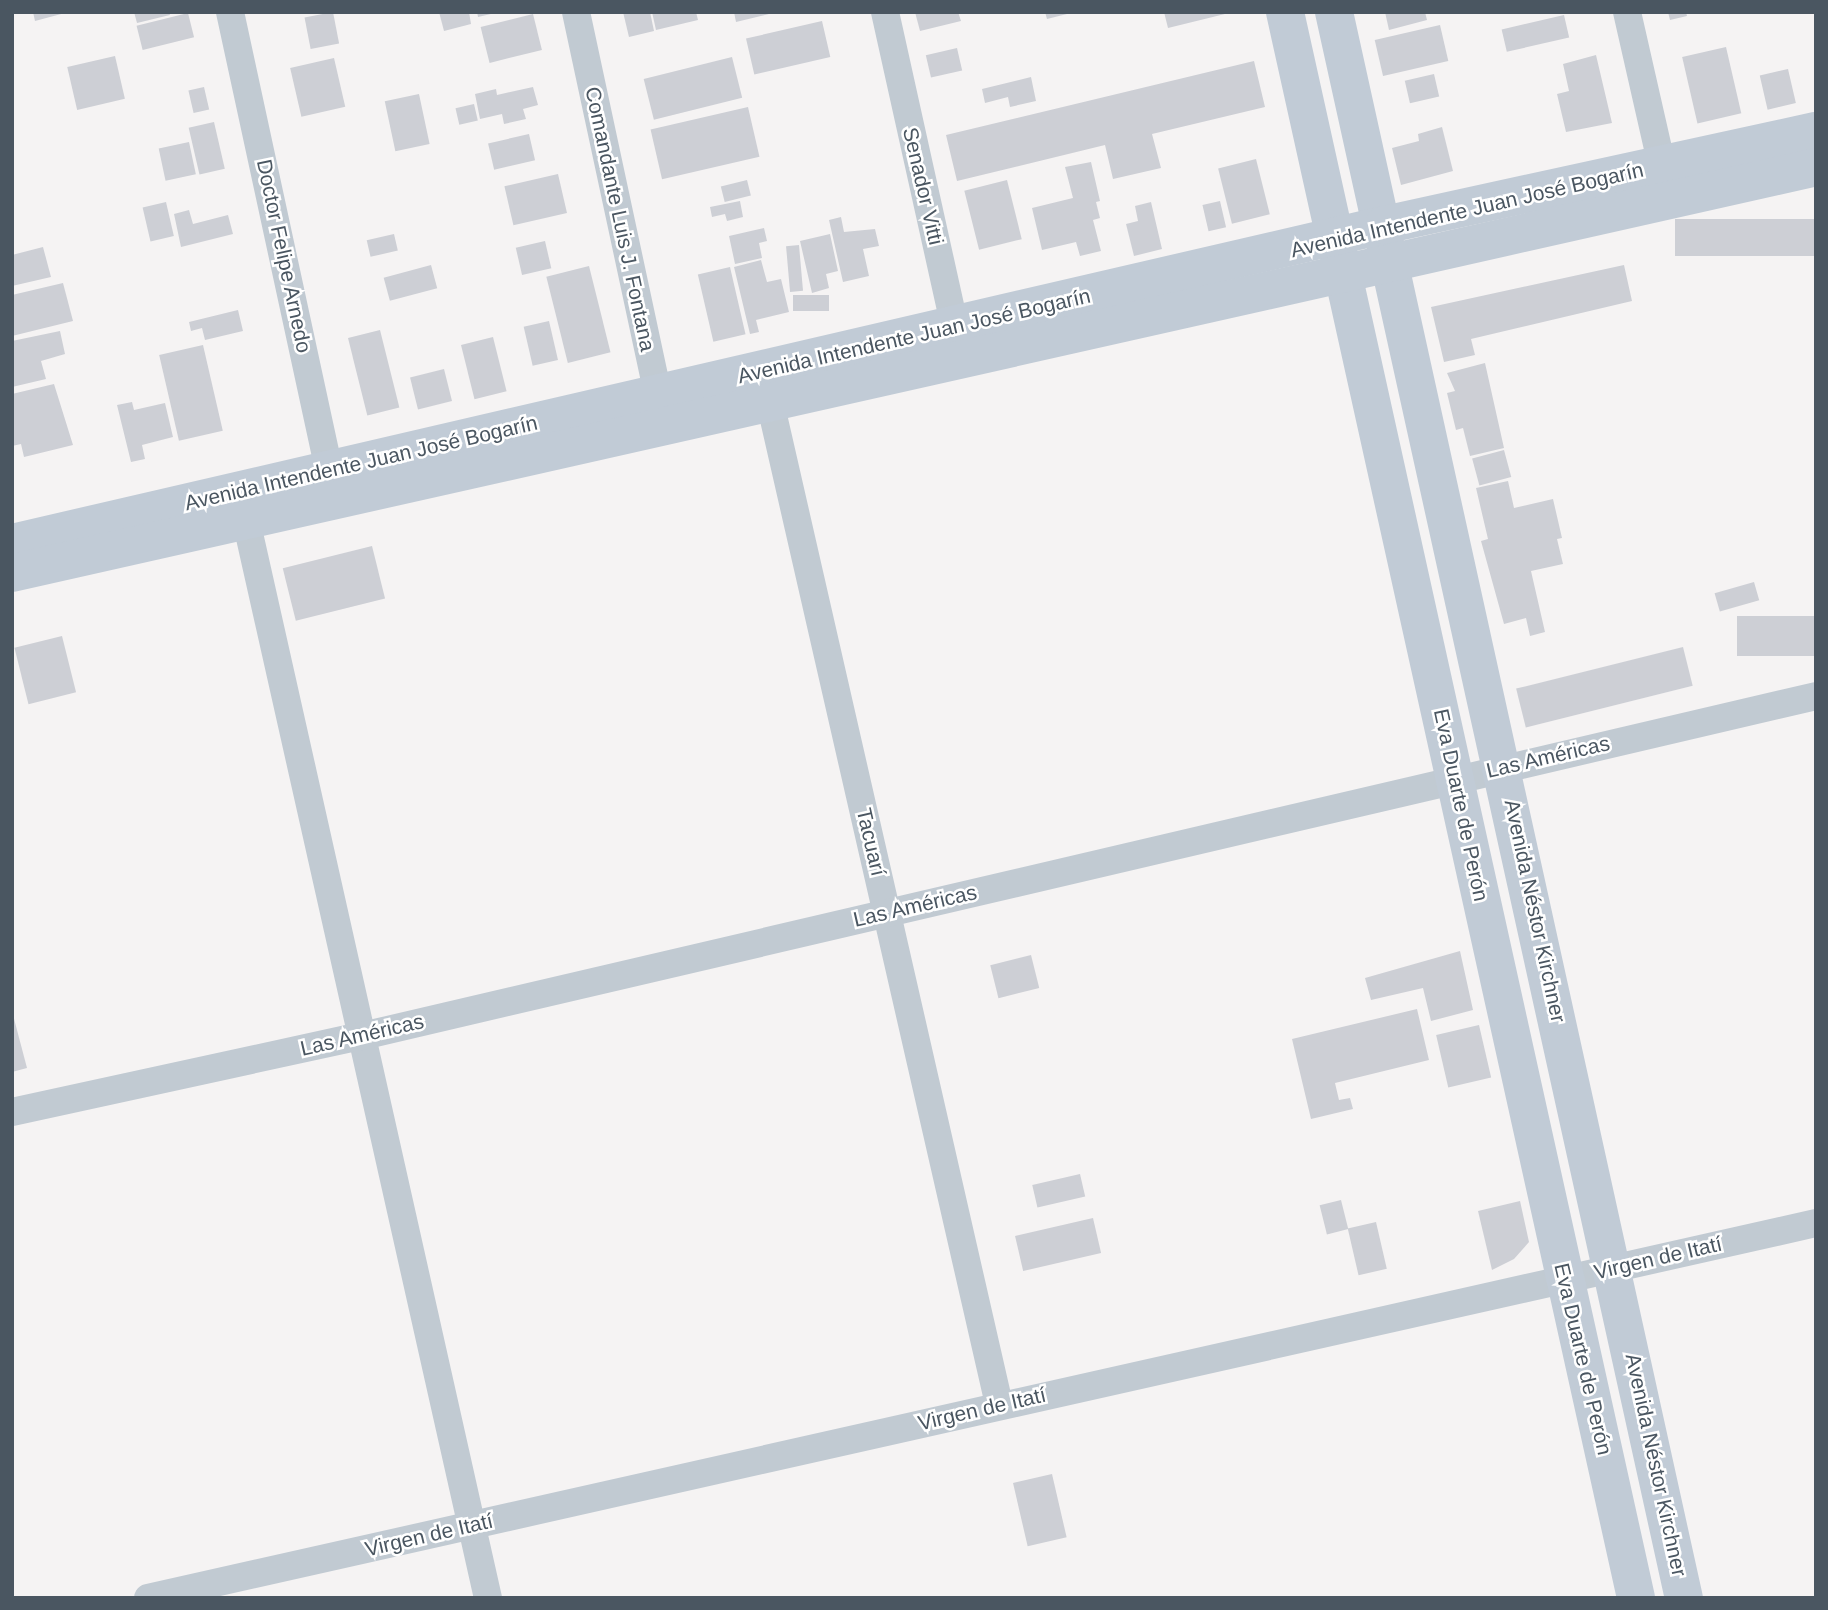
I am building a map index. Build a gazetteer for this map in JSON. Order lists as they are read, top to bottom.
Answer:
{
  "streets": {
    "street": [
      "Senador Vitti",
      "Avenida Intendente Juan José Bogarín",
      "Comandante Luis J. Fontana",
      "Doctor Felipe Arnedo",
      "Las Américas",
      "Eva Duarte de Perón",
      "Tacuarí",
      "Avenida Néstor Kirchner",
      "Virgen de Itatí"
    ]
  },
  "crossings": [
    ["Senador Vitti", "Avenida Intendente Juan José Bogarín"],
    ["Avenida Intendente Juan José Bogarín", "Comandante Luis J. Fontana"],
    ["Avenida Intendente Juan José Bogarín", "Doctor Felipe Arnedo"],
    ["Avenida Intendente Juan José Bogarín", "Eva Duarte de Perón"],
    ["Avenida Intendente Juan José Bogarín", "Tacuarí"],
    ["Avenida Intendente Juan José Bogarín", "Avenida Néstor Kirchner"],
    ["Las Américas", "Eva Duarte de Perón"],
    ["Las Américas", "Tacuarí"],
    ["Las Américas", "Avenida Néstor Kirchner"],
    ["Eva Duarte de Perón", "Virgen de Itatí"],
    ["Tacuarí", "Virgen de Itatí"],
    ["Avenida Néstor Kirchner", "Virgen de Itatí"]
  ]
}
